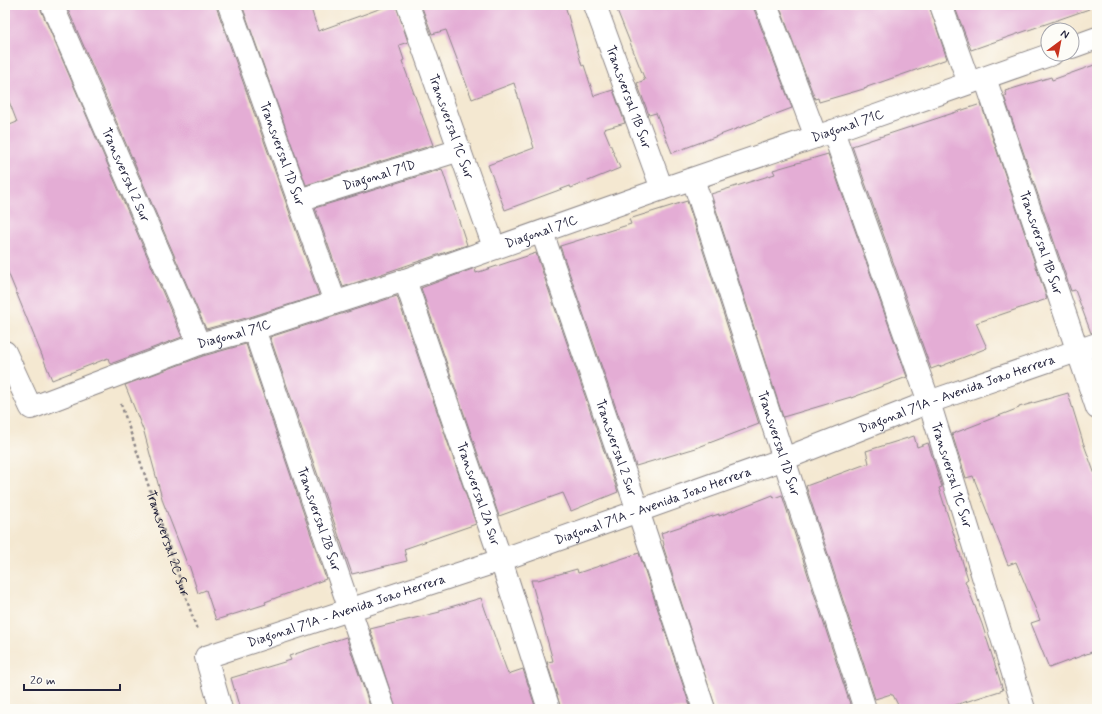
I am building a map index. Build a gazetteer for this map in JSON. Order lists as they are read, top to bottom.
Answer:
{
  "streets": {
    "street": [
      "Transversal 1B Sur",
      "Diagonal 71C",
      "Transversal 1C Sur",
      "Transversal 1D Sur",
      "Transversal 2 Sur",
      "Diagonal 71D",
      "Diagonal 71A - Avenida Joao Herrera",
      "Transversal 2A Sur",
      "Transversal 2B Sur"
    ],
    "path": ["Transversal 2C Sur"]
  },
  "crossings": [
    ["Transversal 1B Sur", "Diagonal 71C"],
    ["Transversal 1B Sur", "Diagonal 71A - Avenida Joao Herrera"],
    ["Diagonal 71C", "Transversal 1C Sur"],
    ["Diagonal 71C", "Transversal 1D Sur"],
    ["Diagonal 71C", "Transversal 2 Sur"],
    ["Diagonal 71C", "Transversal 2A Sur"],
    ["Diagonal 71C", "Transversal 2B Sur"],
    ["Diagonal 71C", "Transversal 2C Sur"],
    ["Transversal 1C Sur", "Diagonal 71D"],
    ["Transversal 1C Sur", "Diagonal 71A - Avenida Joao Herrera"],
    ["Transversal 1D Sur", "Diagonal 71D"],
    ["Transversal 1D Sur", "Diagonal 71A - Avenida Joao Herrera"],
    ["Transversal 2 Sur", "Diagonal 71A - Avenida Joao Herrera"],
    ["Diagonal 71A - Avenida Joao Herrera", "Transversal 2A Sur"],
    ["Diagonal 71A - Avenida Joao Herrera", "Transversal 2B Sur"],
    ["Diagonal 71A - Avenida Joao Herrera", "Transversal 2C Sur"]
  ],
  "scale_bar": "20 m",
  "north": "top right"
}
